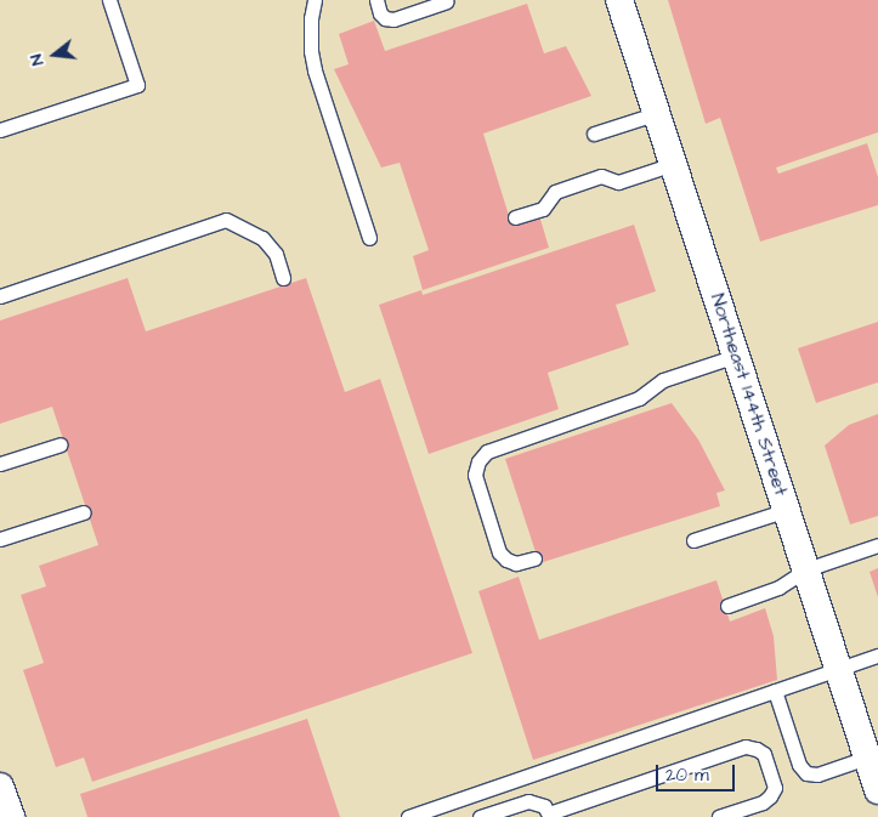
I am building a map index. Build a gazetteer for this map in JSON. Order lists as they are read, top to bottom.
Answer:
{
  "streets": {
    "street": ["Northeast 144th Street"]
  },
  "scale_bar": "20 m",
  "north": "left"
}
